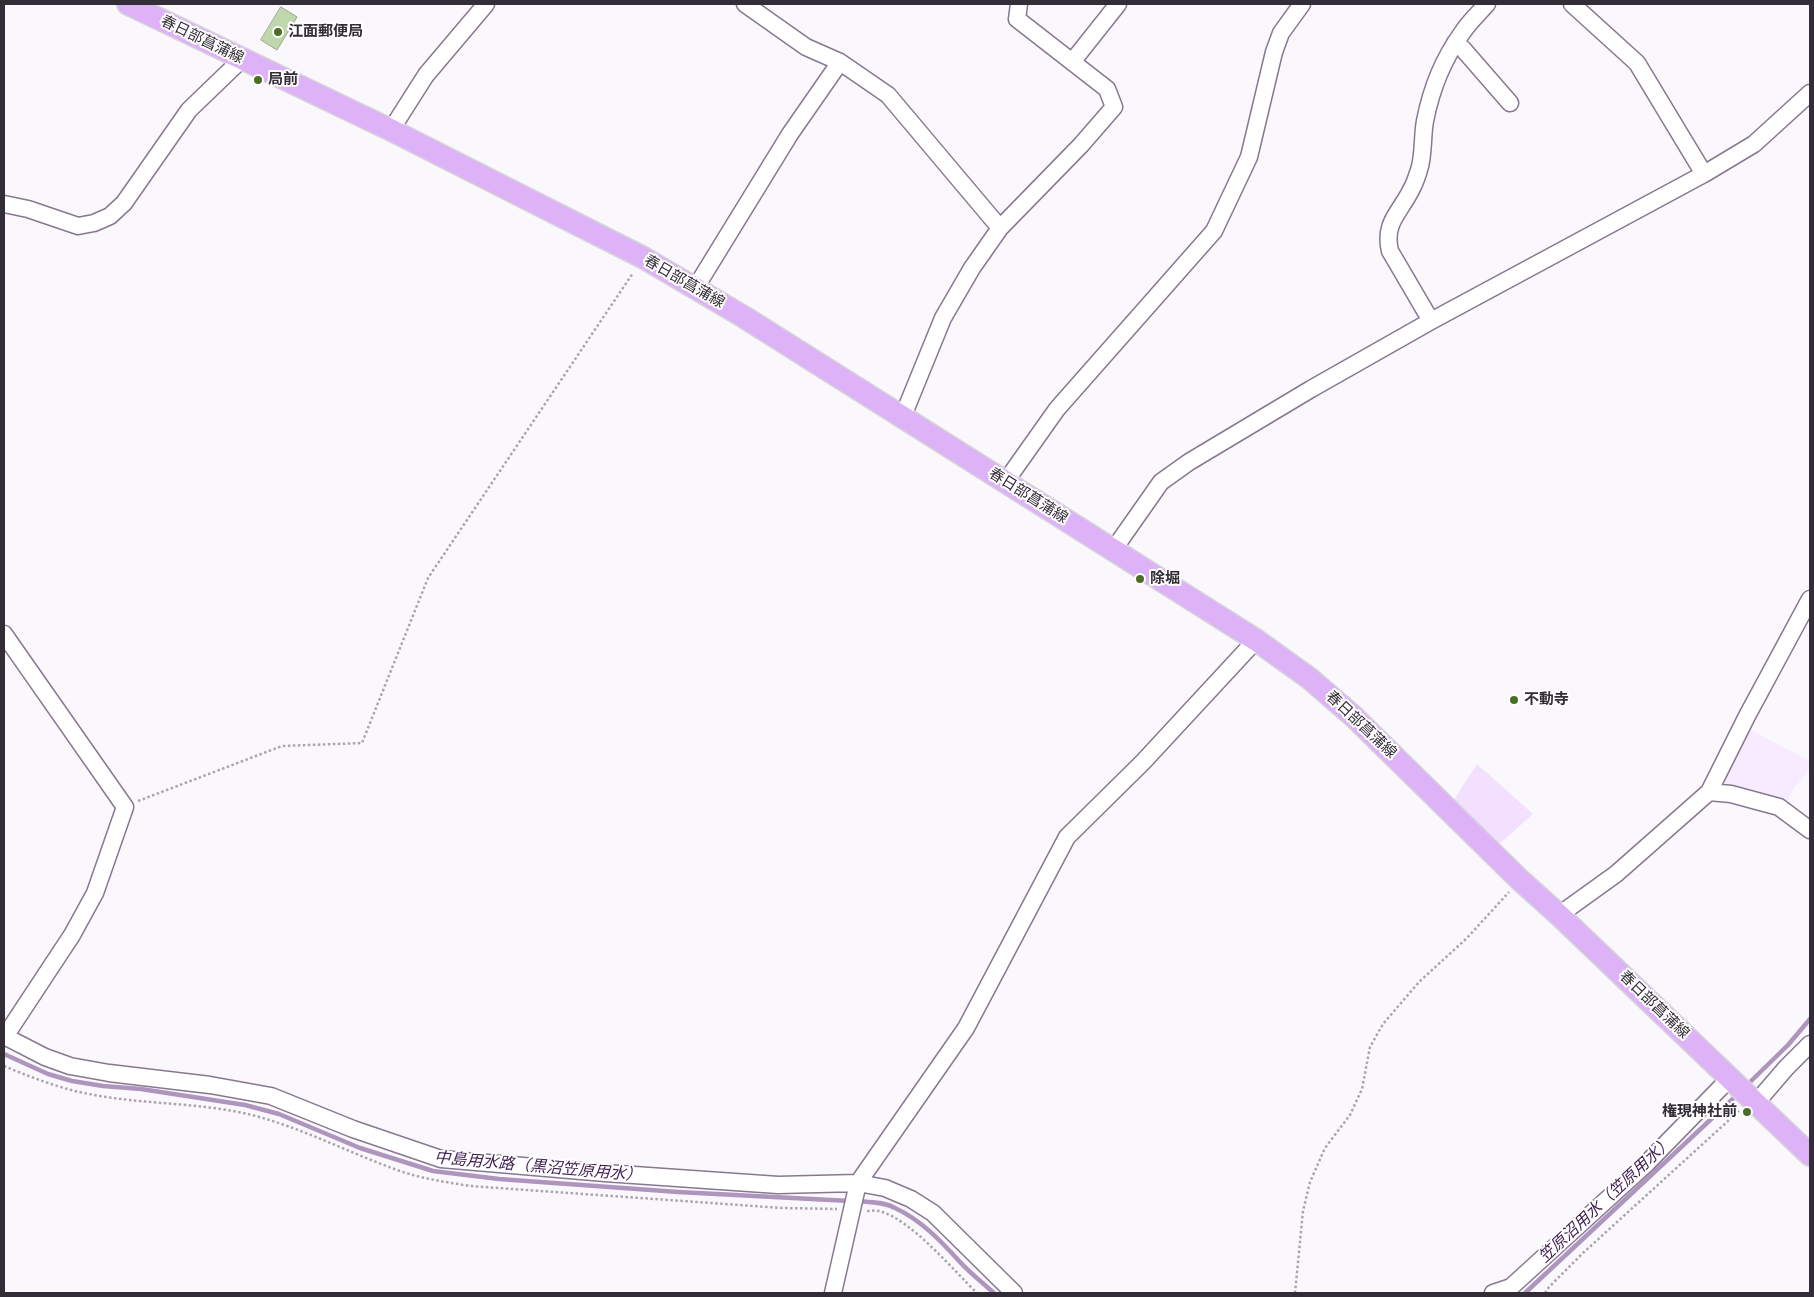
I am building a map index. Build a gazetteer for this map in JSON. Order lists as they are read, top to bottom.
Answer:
{
  "streets": {
    "main road": ["春日部菖蒲線"]
  },
  "water": ["中島用水路（黒沼笠原用水）", "笠原沼用水（笠原用水）"],
  "places": [
    "江面郵便局",
    "局前",
    "除堀",
    "不動寺",
    "権現神社前"
  ]
}
